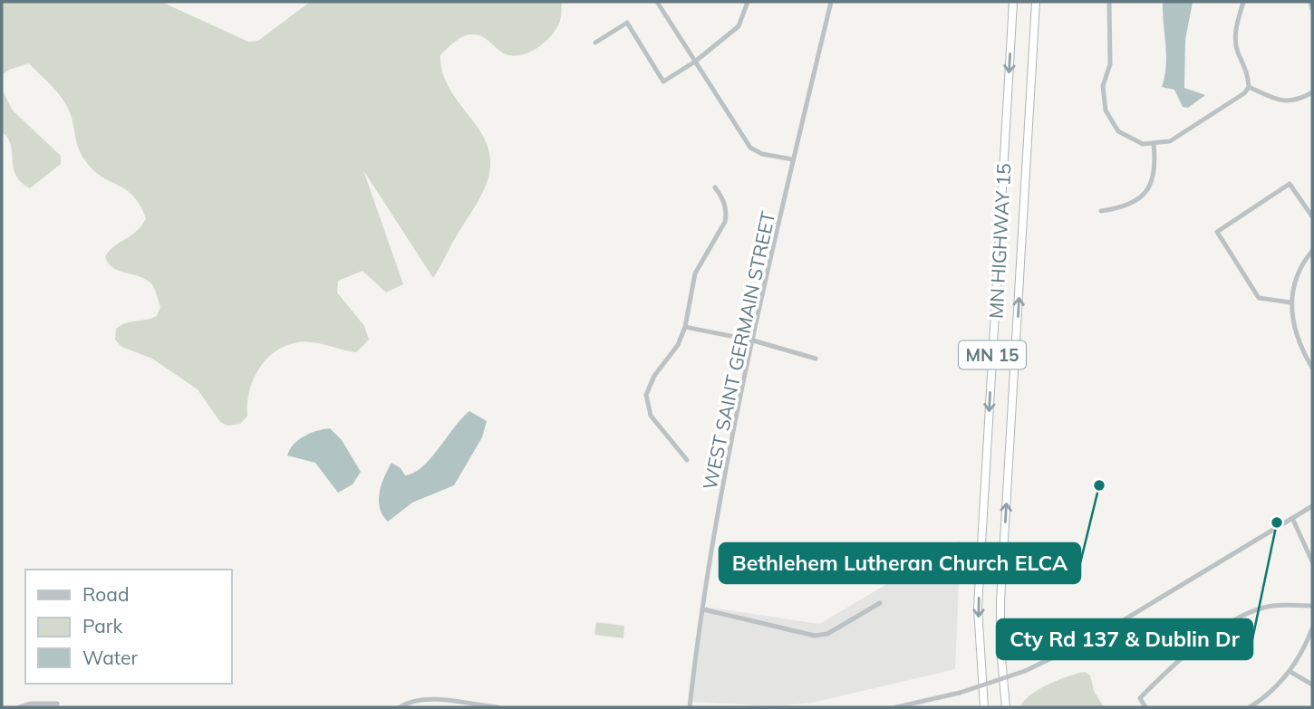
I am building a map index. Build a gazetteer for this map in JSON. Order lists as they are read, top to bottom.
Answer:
{
  "streets": {
    "highway": ["MN HIGHWAY 15", "MN 15"],
    "street": ["WEST SAINT GERMAIN STREET"]
  },
  "places": ["Bethlehem Lutheran Church ELCA", "Cty Rd 137 & Dublin Dr"],
  "legend": ["Road", "Park", "Water"]
}
